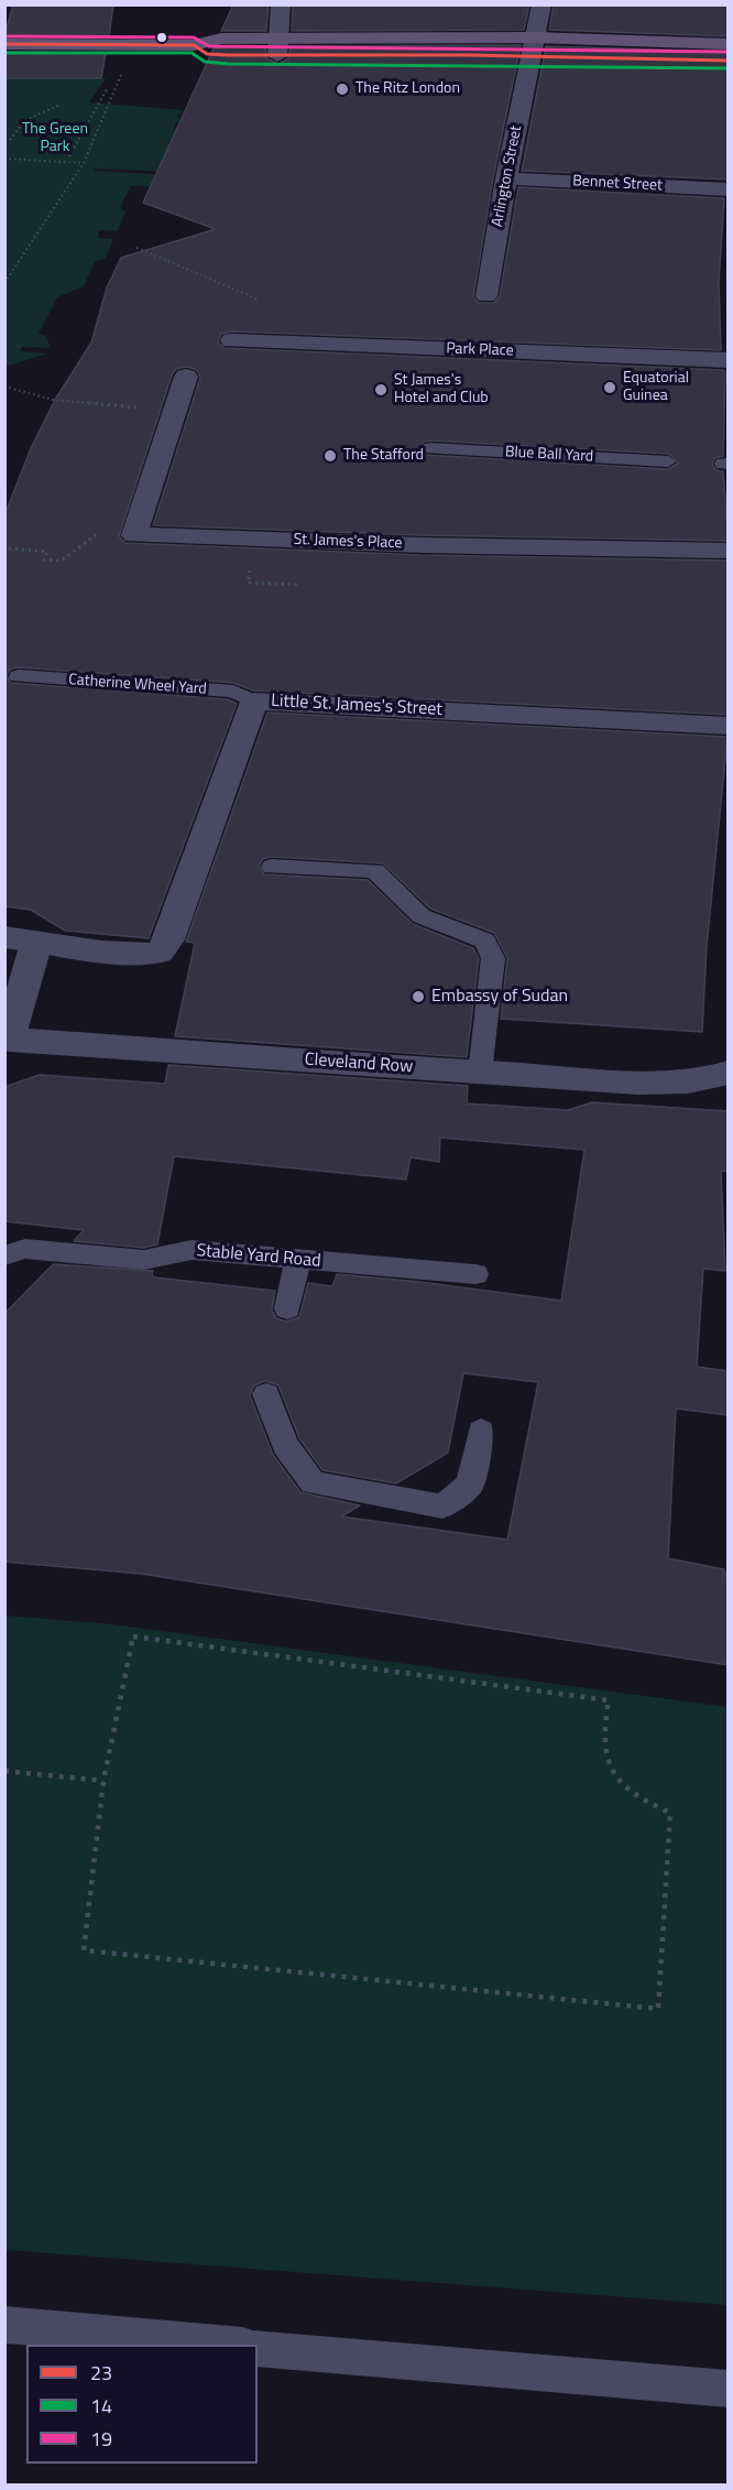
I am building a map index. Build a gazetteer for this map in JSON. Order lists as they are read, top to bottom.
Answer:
{
  "streets": {
    "street": [
      "Arlington Street",
      "Bennet Street",
      "Park Place",
      "St. James's Place",
      "Little St. James's Street",
      "Cleveland Row"
    ],
    "lane": ["Blue Ball Yard", "Catherine Wheel Yard", "Stable Yard Road"]
  },
  "crossings": [
    ["Arlington Street", "Bennet Street"],
    ["Catherine Wheel Yard", "Little St. James's Street"]
  ],
  "parks": ["The Green Park"],
  "places": [
    "The Ritz London",
    "Equatorial Guinea",
    "St James's Hotel and Club",
    "The Stafford",
    "Embassy of Sudan"
  ],
  "lines": ["transit line 19", "transit line 23", "transit line 14"],
  "legend": ["23", "14", "19"]
}
